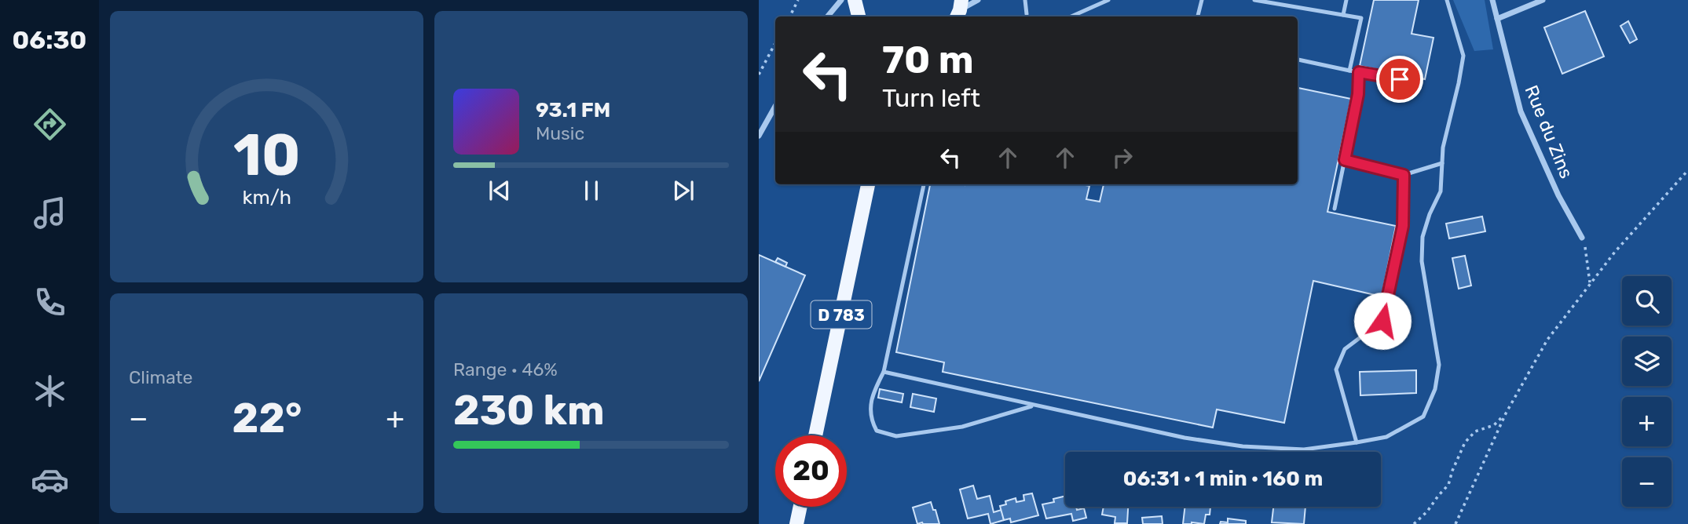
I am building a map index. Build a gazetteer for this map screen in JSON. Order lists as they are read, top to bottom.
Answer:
{
  "streets": {
    "main road": ["D 783"],
    "street": ["Rue du Zins"]
  },
  "page": {
    "tabs": "06:30",
    "turn": ["70 m", "Turn left"],
    "song": ["93.1 FM", "Music"],
    "map_buttons": ["+", "−"],
    "tile": [
      "Climate",
      ["Range · 46%", "230 km"]
    ],
    "heat": ["−", "22°", "+"],
    "limit": "20",
    "trip": "06:31 · 1 min · 160 m",
    "gauge": ["10", "km/h"]
  }
}
